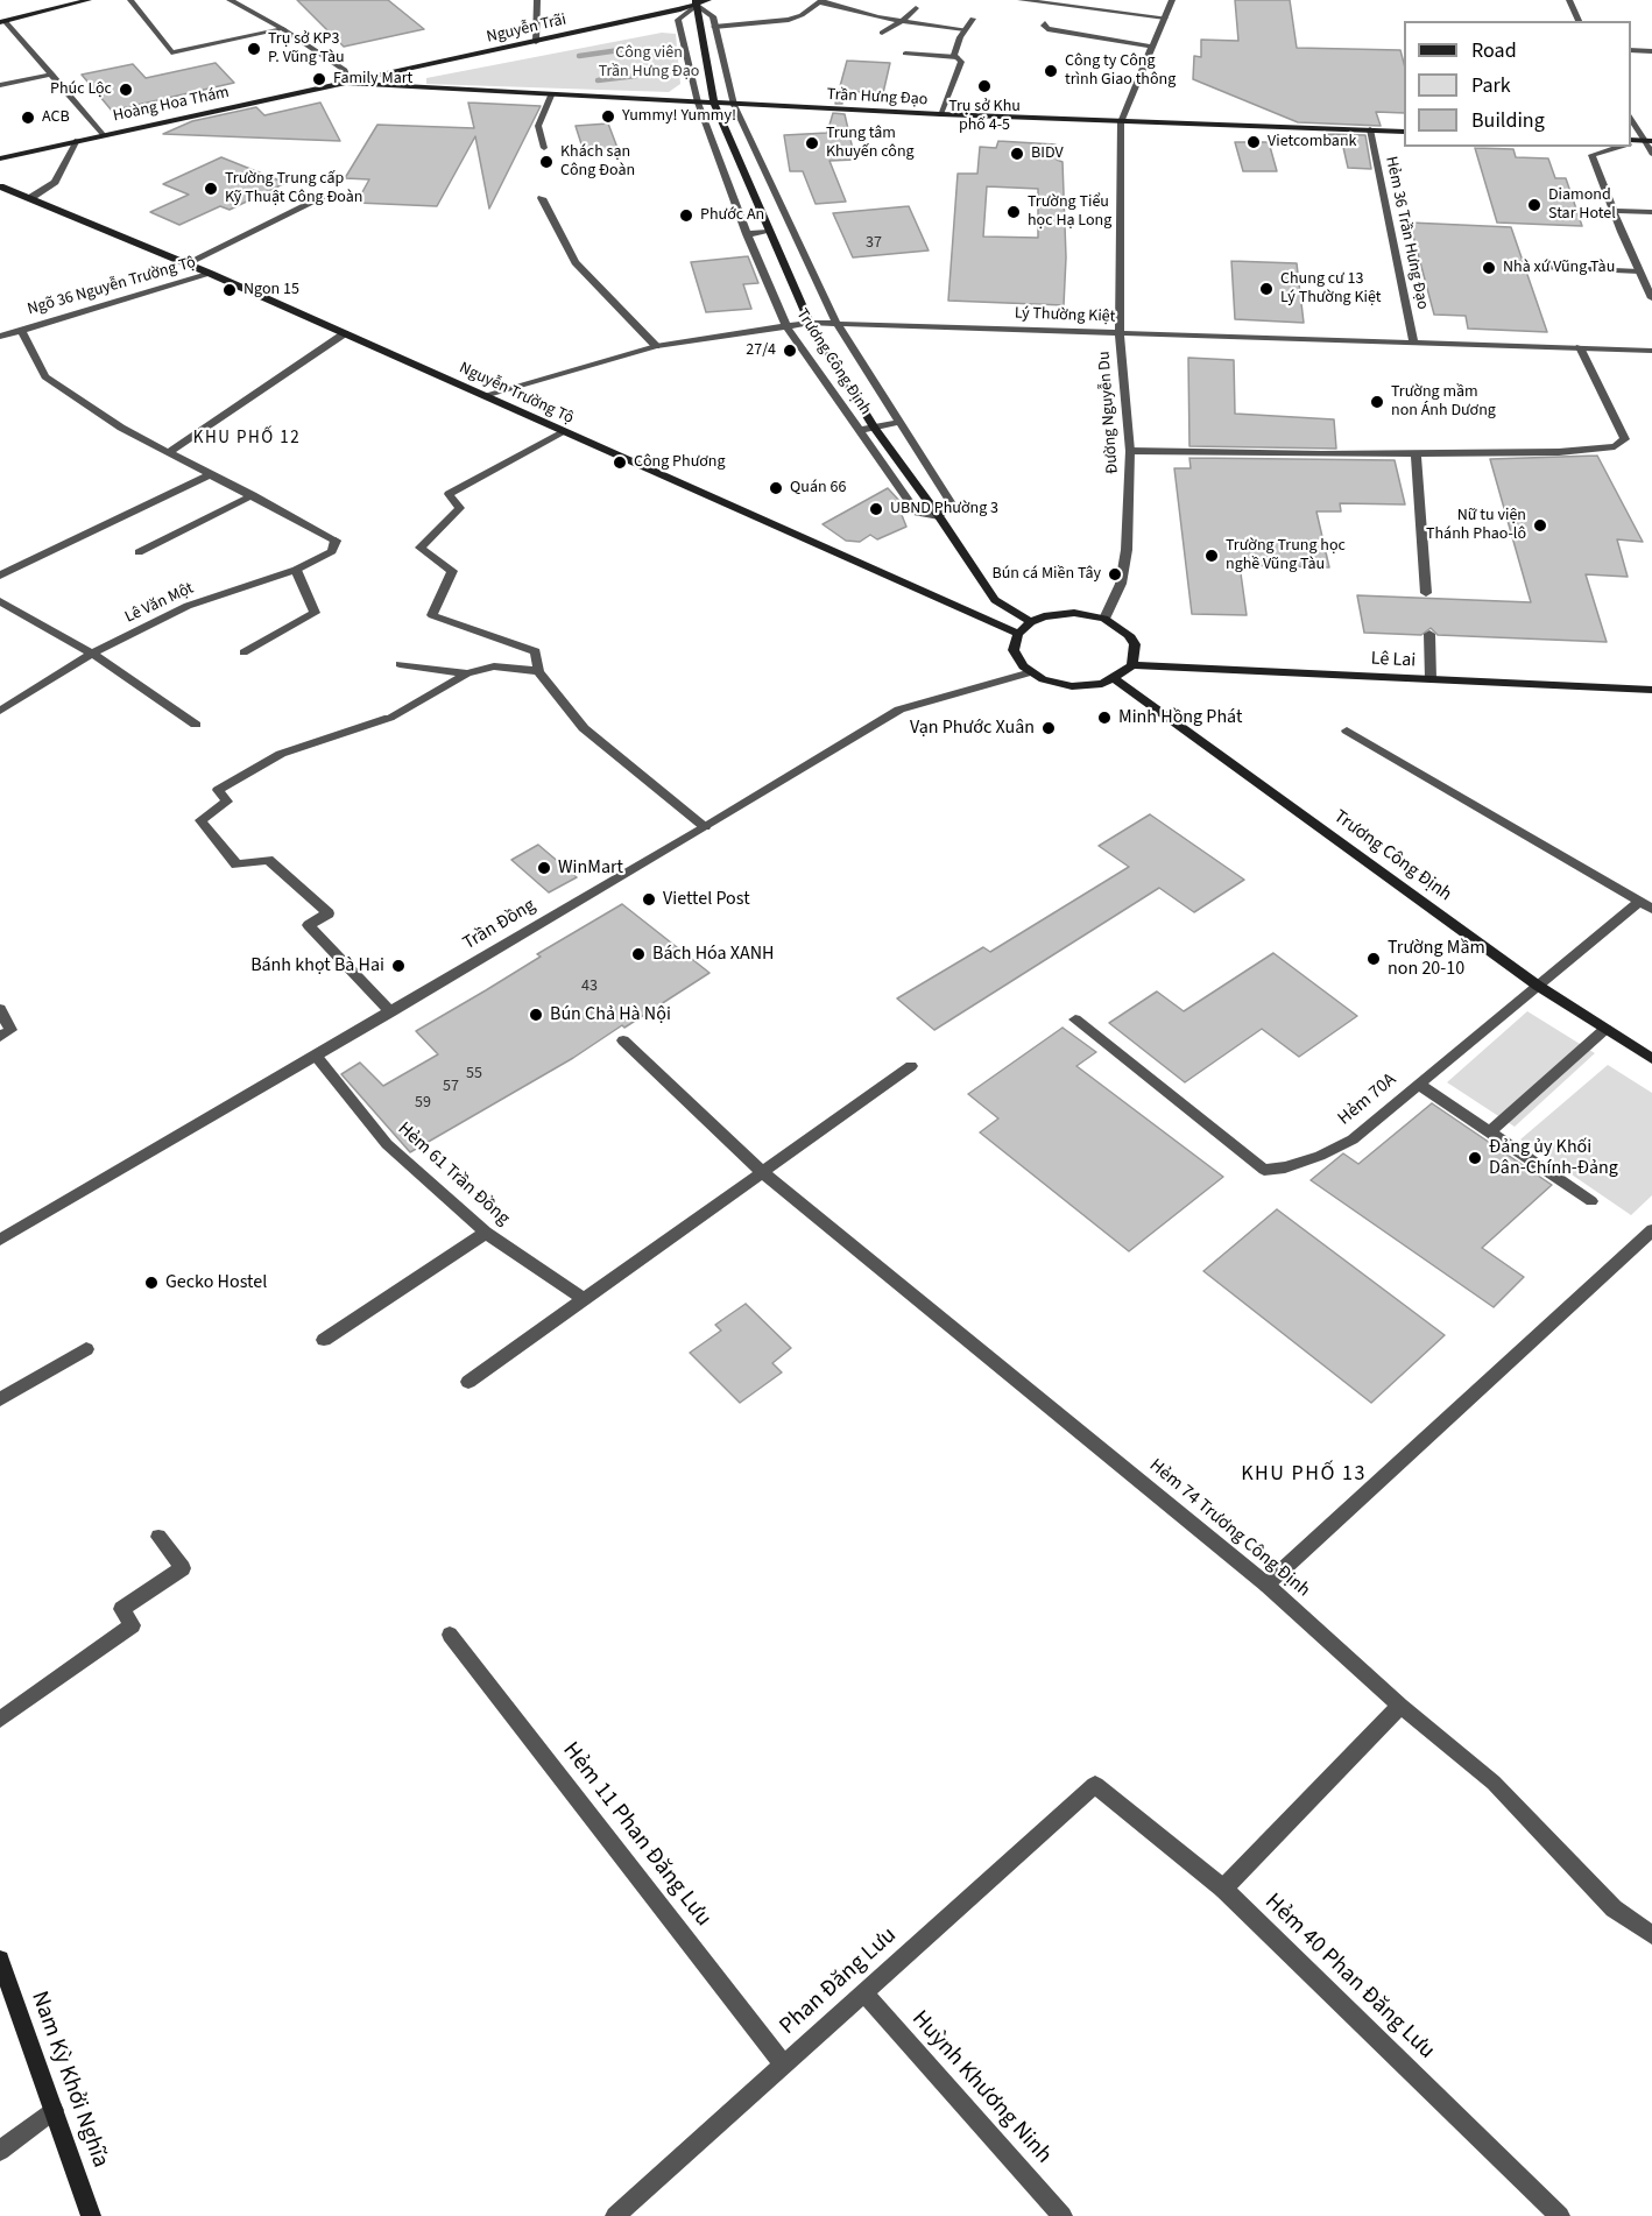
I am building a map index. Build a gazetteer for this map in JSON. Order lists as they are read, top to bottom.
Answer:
{
  "streets": {
    "main road": [
      "Nguyễn Trãi",
      "Trần Hưng Đạo",
      "Hoàng Hoa Thám",
      "Trương Công Định",
      "Nguyễn Trường Tộ",
      "Lê Lai",
      "Nam Kỳ Khởi Nghĩa"
    ],
    "street": [
      "Hẻm 36 Trần Hưng Đạo",
      "Ngõ 36 Nguyễn Trường Tộ",
      "Lý Thường Kiệt",
      "Đường Nguyễn Du",
      "Lê Văn Một",
      "Trần Đồng",
      "Hẻm 70A",
      "Hẻm 61 Trần Đồng",
      "Hẻm 74 Trương Công Định",
      "Hẻm 11 Phan Đăng Lưu",
      "Hẻm 40 Phan Đăng Lưu",
      "Phan Đăng Lưu",
      "Huỳnh Khương Ninh"
    ]
  },
  "crossings": [
    ["Nguyễn Trãi", "Trần Hưng Đạo"],
    ["Nguyễn Trãi", "Hoàng Hoa Thám"],
    ["Nguyễn Trãi", "Trương Công Định"],
    ["Trần Hưng Đạo", "Hoàng Hoa Thám"],
    ["Trần Hưng Đạo", "Hẻm 36 Trần Hưng Đạo"],
    ["Trần Hưng Đạo", "Trương Công Định"],
    ["Trần Hưng Đạo", "Đường Nguyễn Du"],
    ["Hẻm 36 Trần Hưng Đạo", "Lý Thường Kiệt"],
    ["Ngõ 36 Nguyễn Trường Tộ", "Nguyễn Trường Tộ"],
    ["Lý Thường Kiệt", "Trương Công Định"],
    ["Lý Thường Kiệt", "Nguyễn Trường Tộ"],
    ["Lý Thường Kiệt", "Đường Nguyễn Du"],
    ["Trương Công Định", "Nguyễn Trường Tộ"],
    ["Trương Công Định", "Đường Nguyễn Du"],
    ["Trương Công Định", "Lê Lai"],
    ["Trương Công Định", "Trần Đồng"],
    ["Trương Công Định", "Hẻm 70A"],
    ["Nguyễn Trường Tộ", "Đường Nguyễn Du"],
    ["Nguyễn Trường Tộ", "Lê Lai"],
    ["Nguyễn Trường Tộ", "Trần Đồng"],
    ["Đường Nguyễn Du", "Lê Lai"],
    ["Đường Nguyễn Du", "Trần Đồng"],
    ["Lê Lai", "Trần Đồng"],
    ["Trần Đồng", "Hẻm 61 Trần Đồng"],
    ["Hẻm 11 Phan Đăng Lưu", "Phan Đăng Lưu"],
    ["Hẻm 40 Phan Đăng Lưu", "Phan Đăng Lưu"],
    ["Phan Đăng Lưu", "Huỳnh Khương Ninh"]
  ],
  "districts": ["KHU PHỐ 12", "KHU PHỐ 13"],
  "parks": ["Công viên Trần Hưng Đạo"],
  "places": [
    "Trụ sở KP3 P. Vũng Tàu",
    "Công ty Công trình Giao thông",
    "Family Mart",
    "Trụ sở Khu phố 4-5",
    "Phúc Lộc",
    "Yummy! Yummy!",
    "ACB",
    "Vietcombank",
    "Trung tâm Khuyến công",
    "BIDV",
    "Khách sạn Công Đoàn",
    "Trường Trung cấp Kỹ Thuật Công Đoàn",
    "Diamond Star Hotel",
    "Trường Tiểu học Hạ Long",
    "Phước An",
    "Nhà xứ Vũng Tàu",
    "Chung cư 13 Lý Thường Kiệt",
    "Ngon 15",
    "27/4",
    "Trường mầm non Ánh Dương",
    "Công Phương",
    "Quán 66",
    "UBND Phường 3",
    "Nữ tu viện Thánh Phao-lô",
    "Trường Trung học nghề Vũng Tàu",
    "Bún cá Miền Tây",
    "Minh Hồng Phát",
    "Vạn Phước Xuân",
    "WinMart",
    "Viettel Post",
    "Bách Hóa XANH",
    "Trường Mầm non 20-10",
    "Bánh khọt Bà Hai",
    "Bún Chả Hà Nội",
    "Đảng ủy Khối Dân-Chính-Đảng",
    "Gecko Hostel"
  ],
  "house_numbers": [
    "37",
    "43",
    "55",
    "57",
    "59"
  ],
  "legend": ["Road", "Park", "Building"]
}
